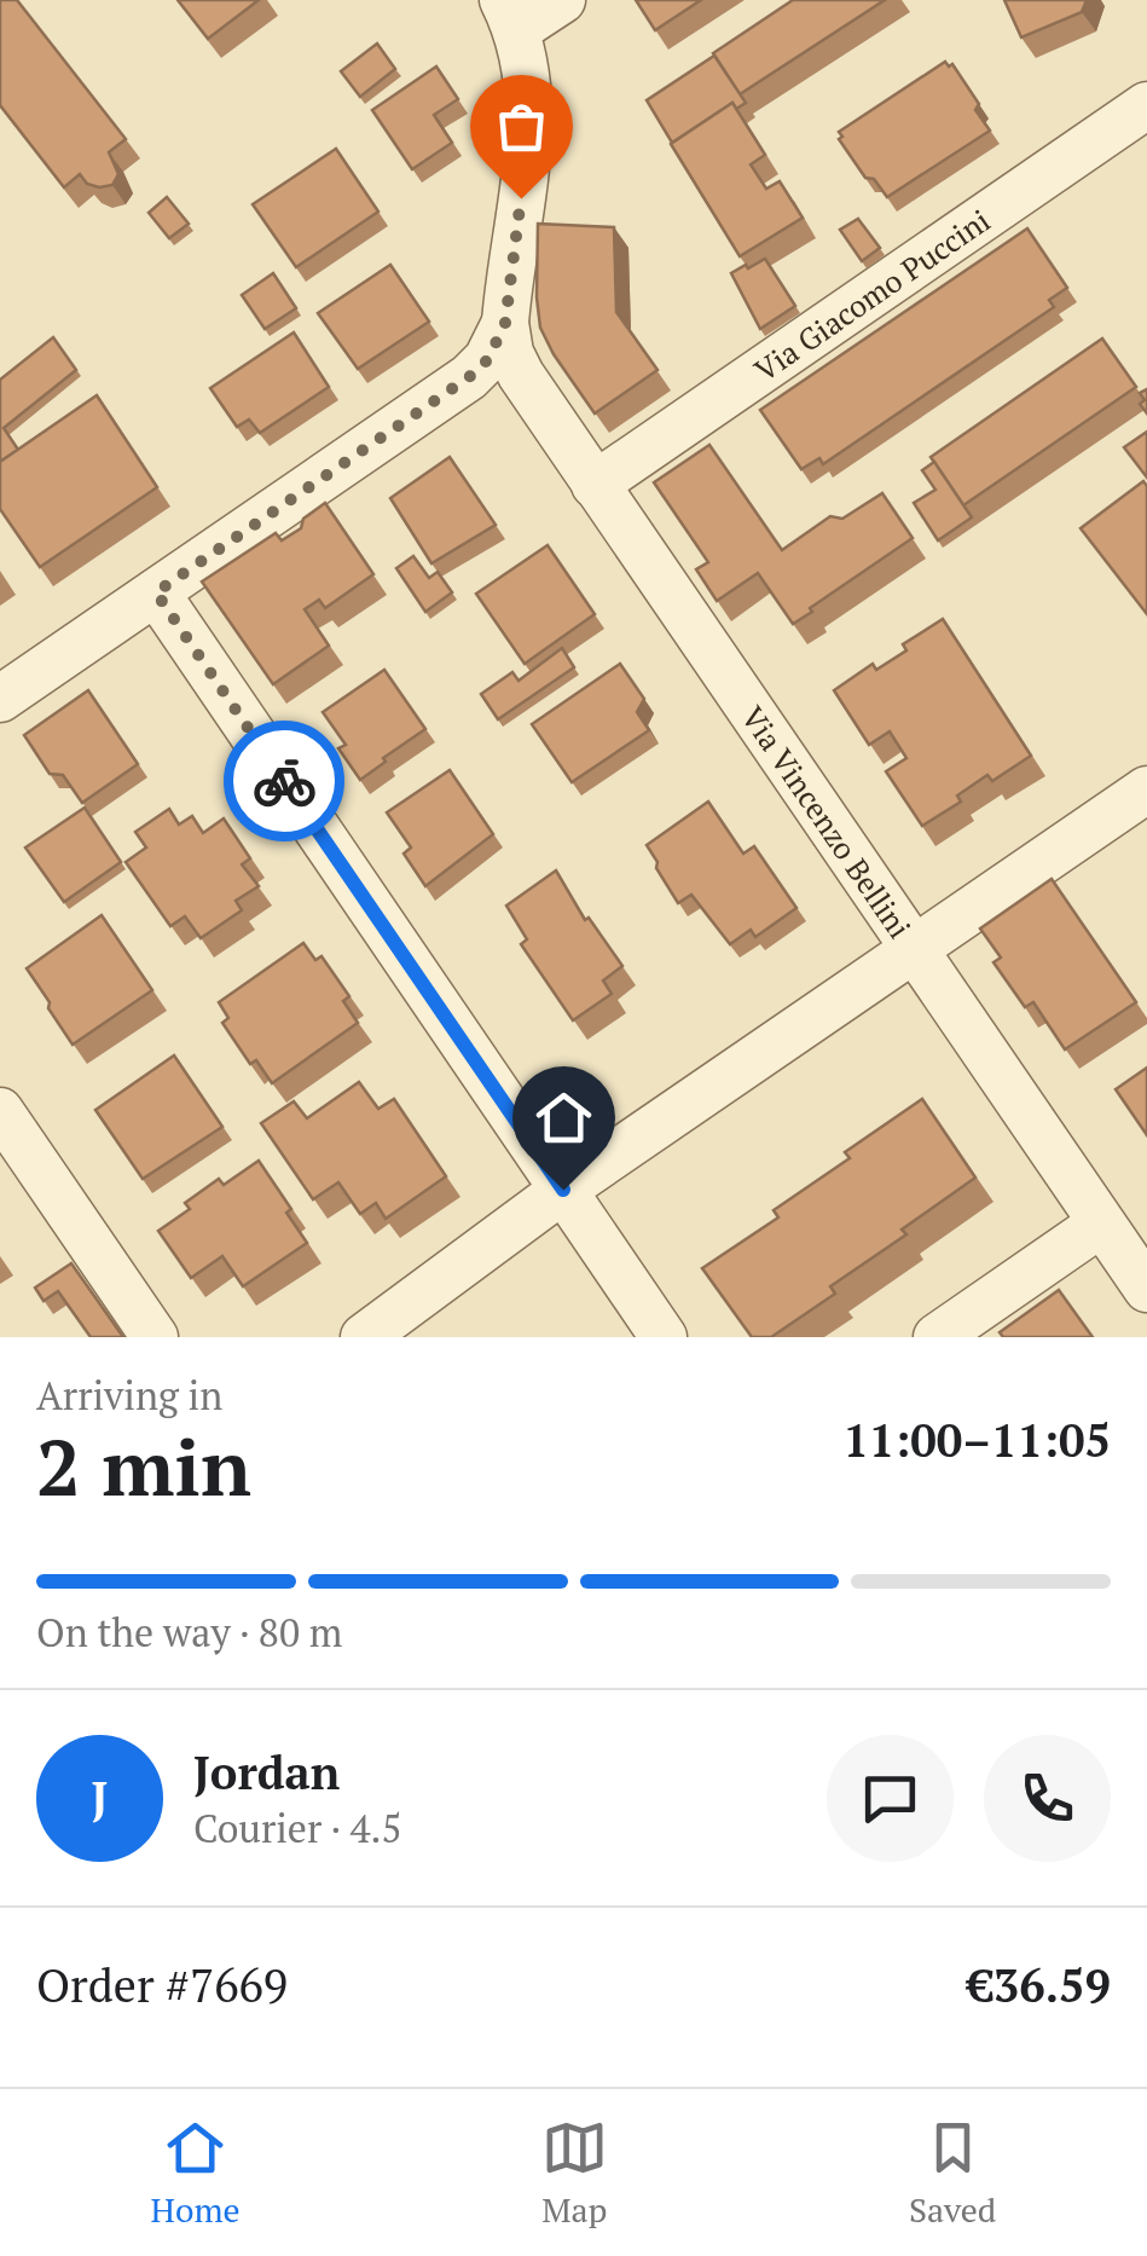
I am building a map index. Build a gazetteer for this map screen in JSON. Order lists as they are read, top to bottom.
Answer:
{
  "streets": {
    "street": ["Via Giacomo Puccini", "Via Vincenzo Bellini"]
  },
  "crossings": [
    ["Via Giacomo Puccini", "Via Vincenzo Bellini"]
  ],
  "page": {
    "heading": ["2 min", "Arriving in", "11:00–11:05"],
    "panel": [
      "Jordan",
      "Courier · 4.5",
      "Order #7669",
      "€36.59"
    ],
    "bar": "On the way · 80 m",
    "round": "J",
    "tabs": ["Home", "Map", "Saved"]
  }
}
